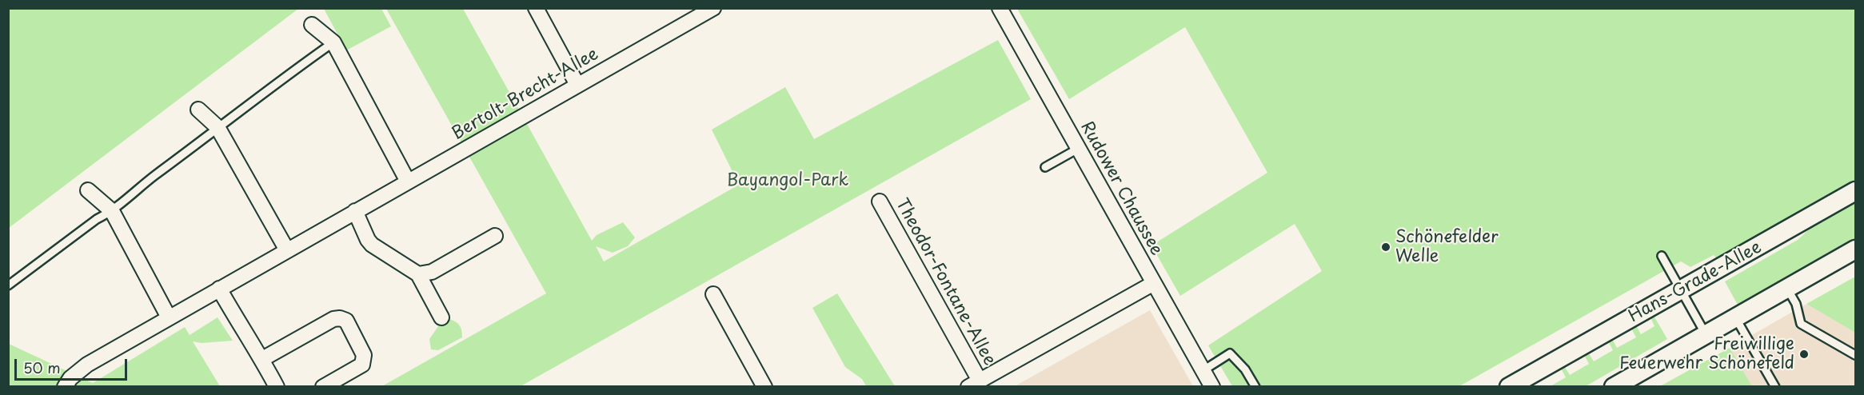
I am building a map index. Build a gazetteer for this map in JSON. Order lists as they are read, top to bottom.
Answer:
{
  "streets": {
    "street": [
      "Bertolt-Brecht-Allee",
      "Rudower Chaussee",
      "Theodor-Fontane-Allee",
      "Hans-Grade-Allee"
    ]
  },
  "crossings": [
    ["Rudower Chaussee", "Theodor-Fontane-Allee"]
  ],
  "parks": ["Bayangol-Park"],
  "places": ["Schönefelder Welle", "Freiwillige Feuerwehr Schönefeld"],
  "scale_bar": "50 m"
}
